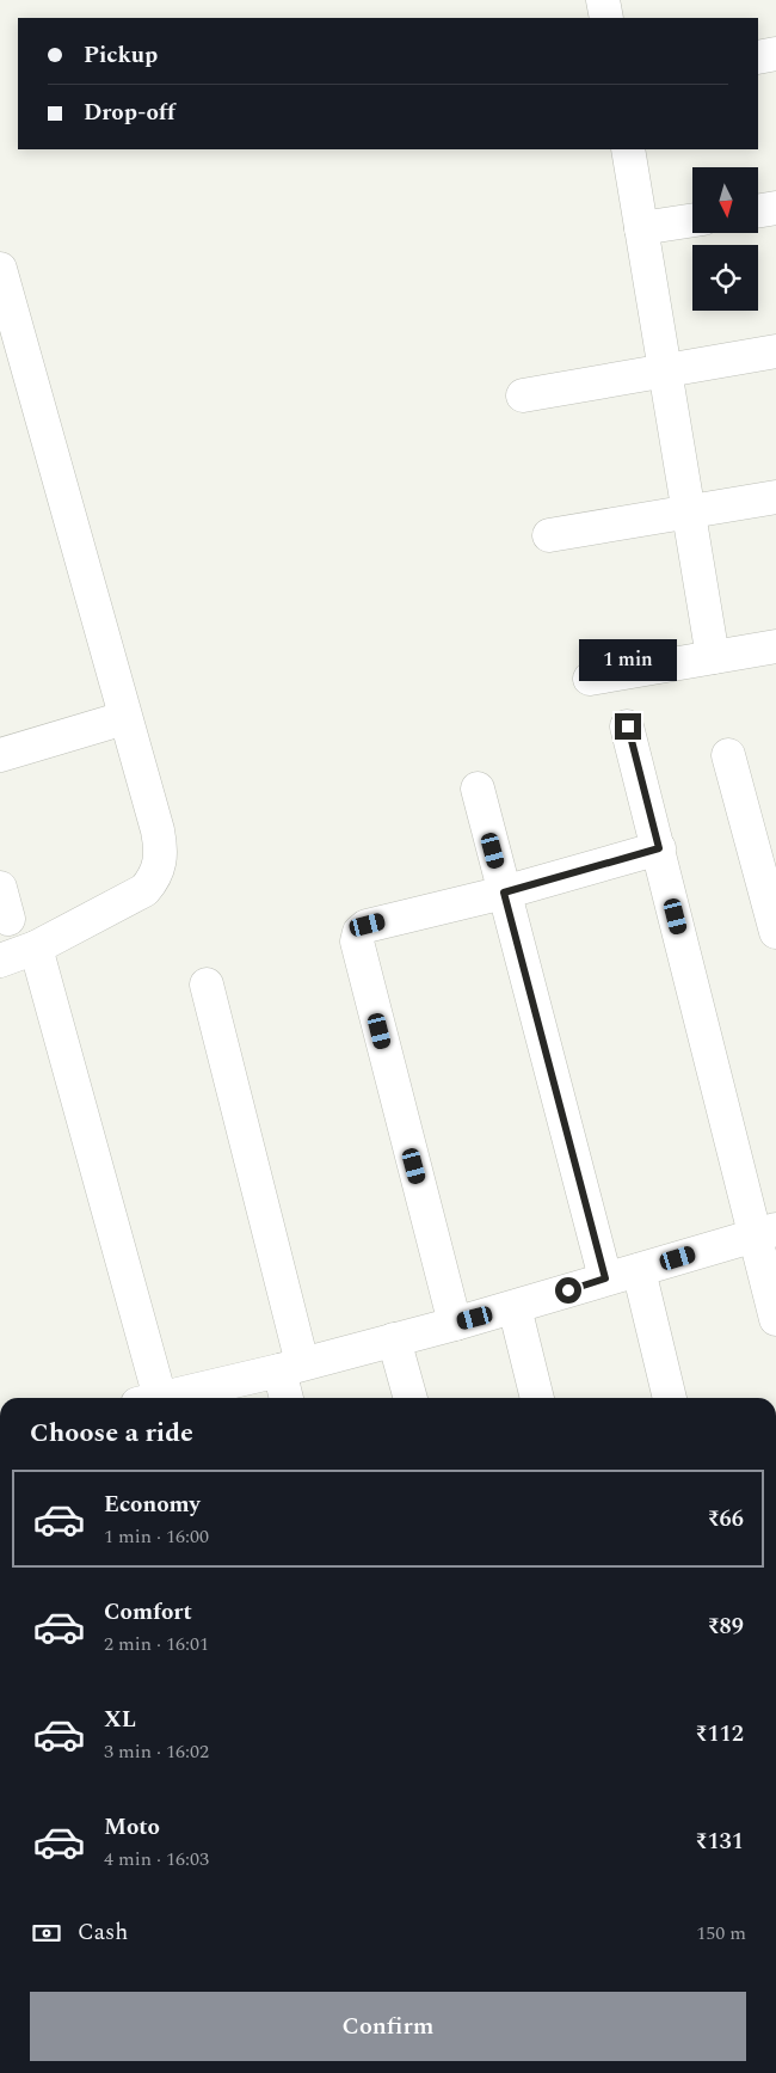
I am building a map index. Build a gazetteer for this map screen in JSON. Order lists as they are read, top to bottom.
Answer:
{
  "north": "bottom",
  "page": {
    "banner": ["Pickup", "Drop-off"],
    "bubble": "1 min",
    "heading": "Choose a ride",
    "list": [
      {
        "name": "Economy",
        "note": "1 min · 16:00",
        "value": "₹66"
      },
      {
        "name": "Comfort",
        "note": "2 min · 16:01",
        "value": "₹89"
      },
      {
        "name": "XL",
        "note": "3 min · 16:02",
        "value": "₹112"
      },
      {
        "name": "Moto",
        "note": "4 min · 16:03",
        "value": "₹131"
      }
    ],
    "pay": ["Cash", "150 m"],
    "buttons": "Confirm"
  }
}
